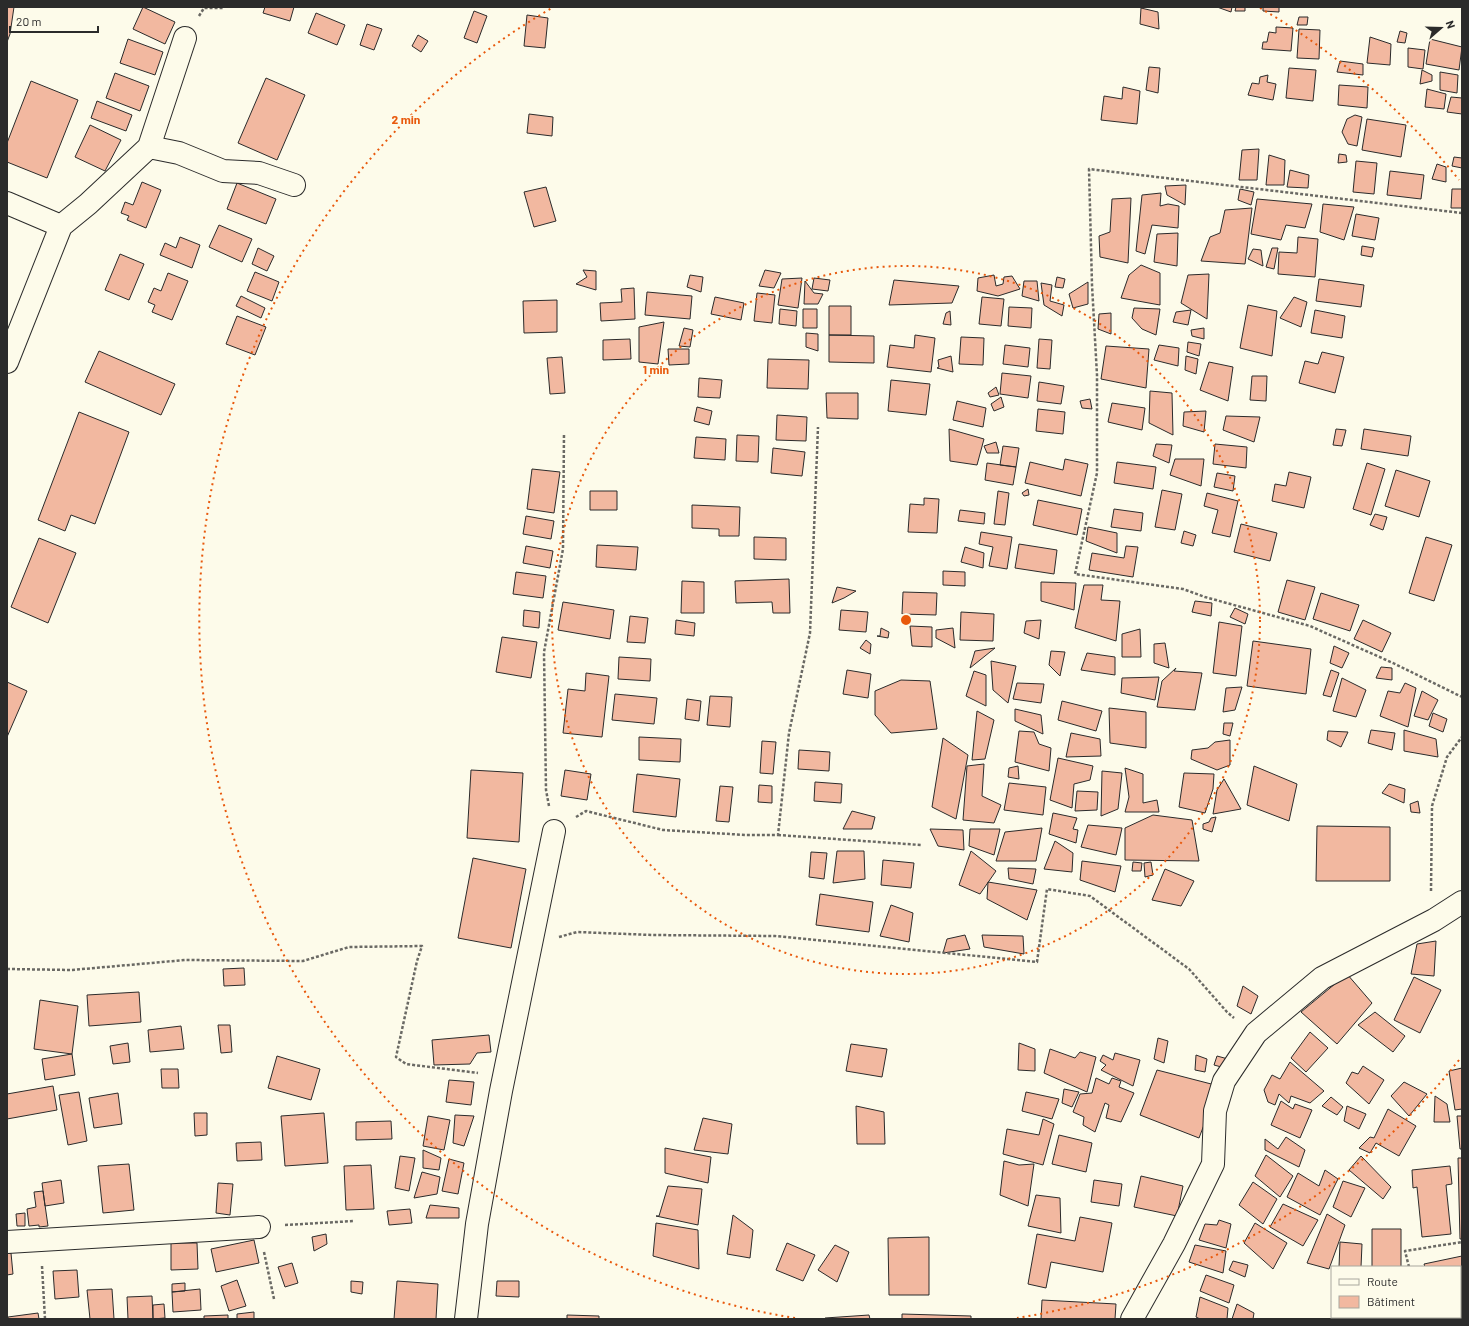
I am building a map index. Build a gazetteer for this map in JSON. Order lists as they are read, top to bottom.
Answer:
{
  "legend": ["Route", "Bâtiment"],
  "scale_bar": "20 m",
  "north": "right",
  "rings": ["2 min", "1 min"]
}
